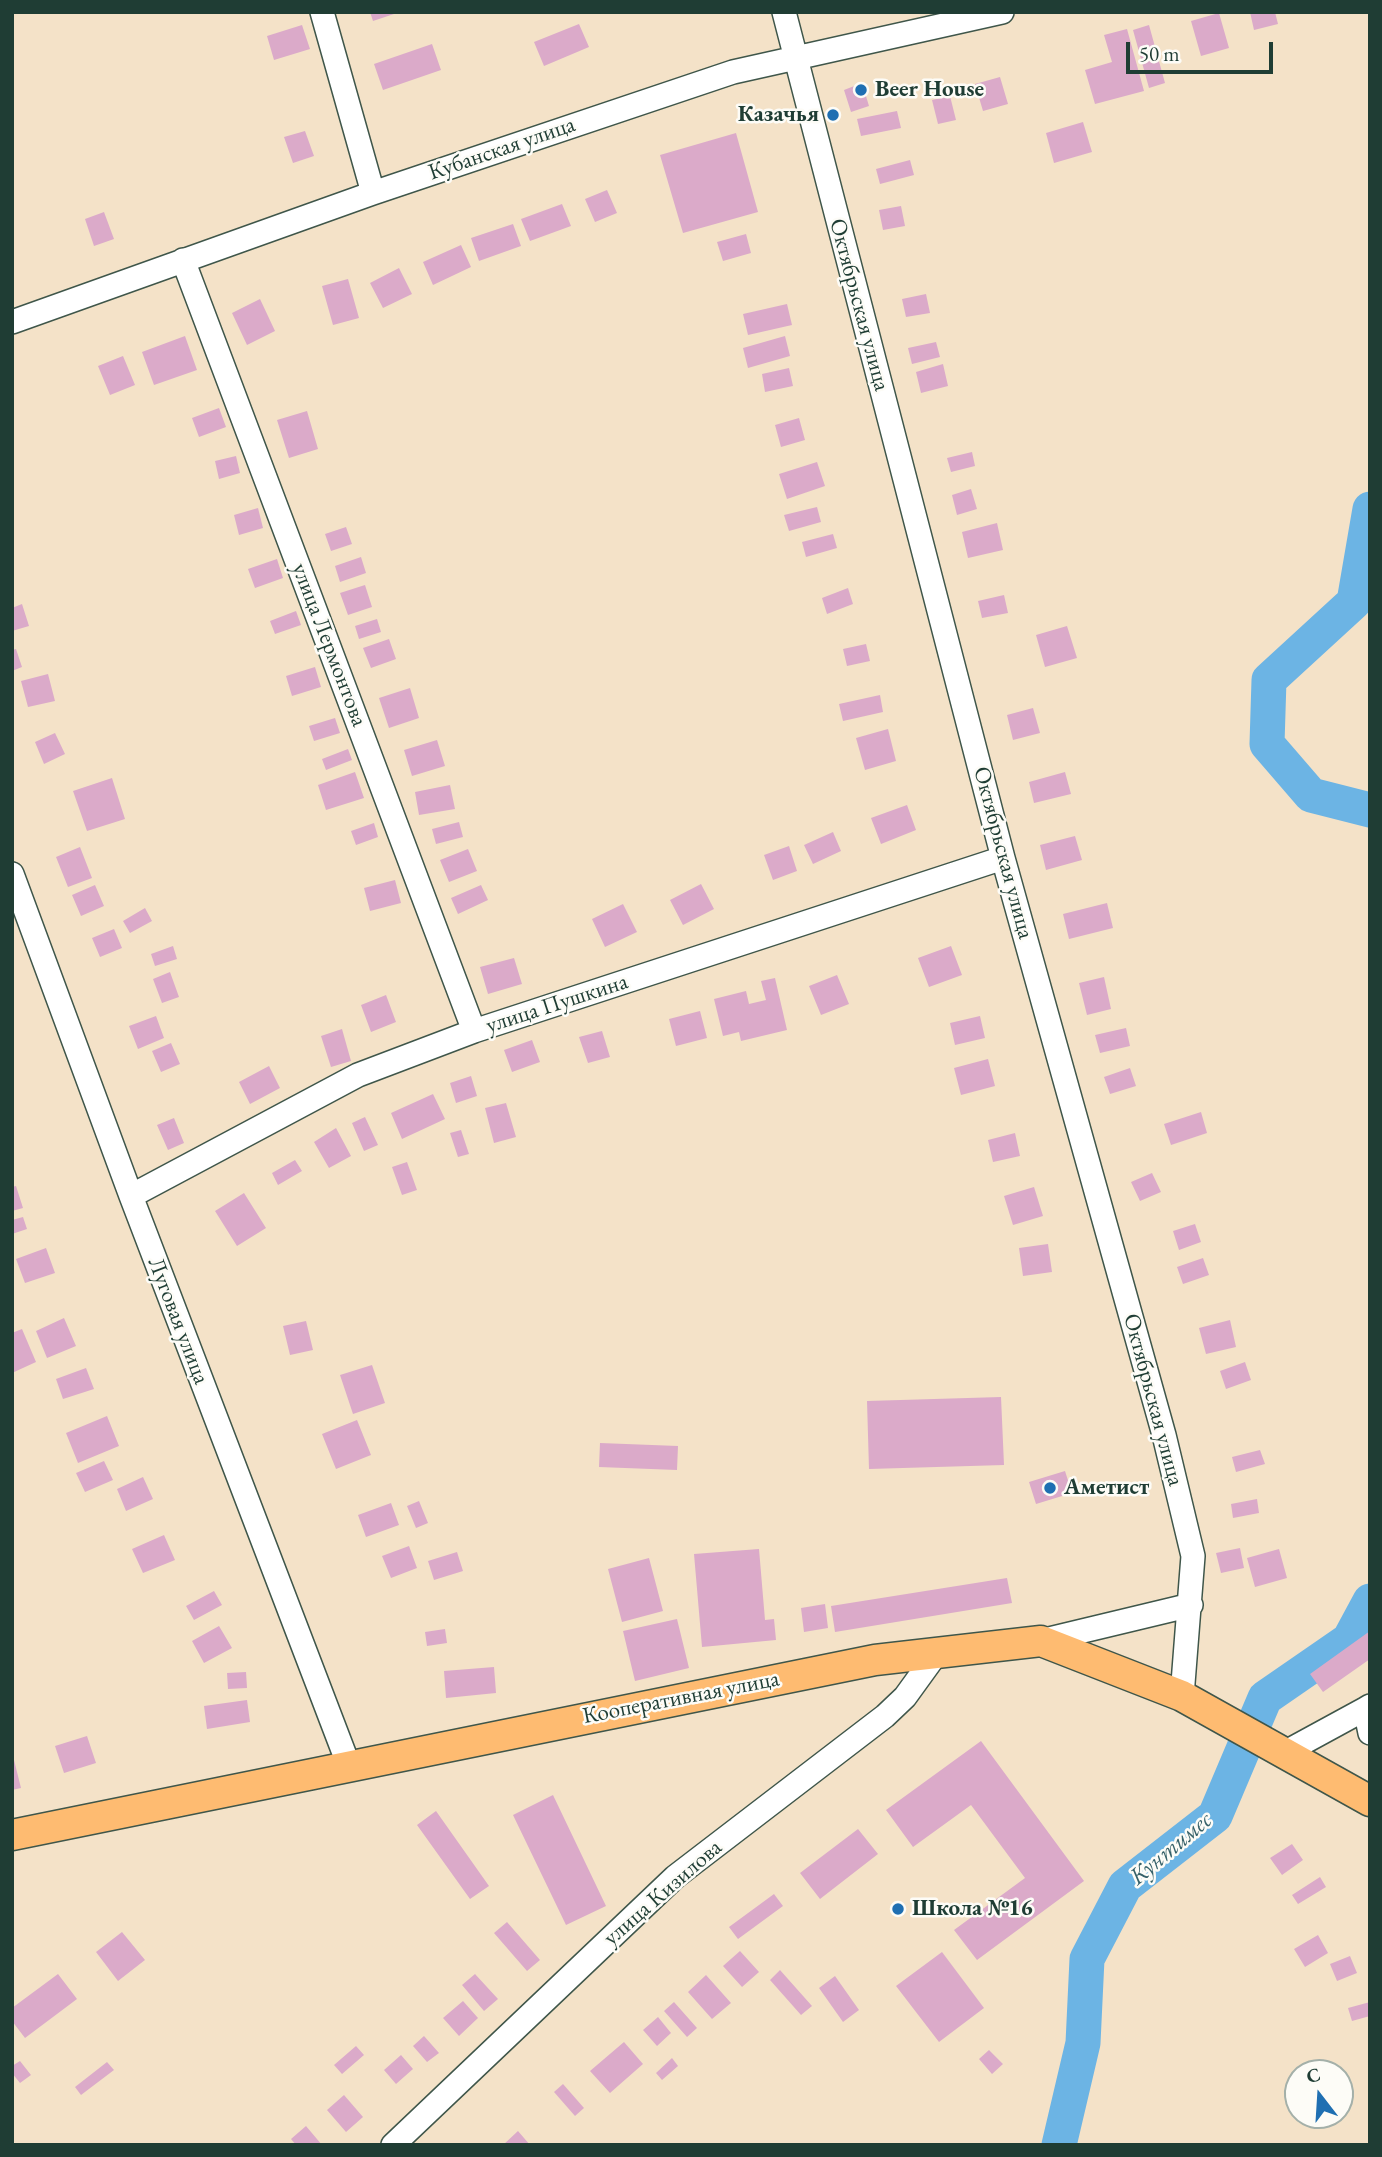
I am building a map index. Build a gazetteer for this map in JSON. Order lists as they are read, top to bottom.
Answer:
{
  "streets": {
    "main road": ["Кооперативная улица"],
    "street": [
      "Кубанская улица",
      "Октябрьская улица",
      "улица Лермонтова",
      "улица Пушкина",
      "Луговая улица",
      "улица Кизилова"
    ]
  },
  "crossings": [
    ["Кубанская улица", "Октябрьская улица"],
    ["Кубанская улица", "улица Лермонтова"],
    ["Октябрьская улица", "улица Пушкина"],
    ["Октябрьская улица", "Кооперативная улица"],
    ["улица Лермонтова", "улица Пушкина"],
    ["улица Пушкина", "Луговая улица"],
    ["Луговая улица", "Кооперативная улица"],
    ["Кооперативная улица", "улица Кизилова"]
  ],
  "water": ["Кунтимес"],
  "places": [
    "Beer House",
    "Казачья",
    "Аметист",
    "Школа №16"
  ],
  "scale_bar": "50 m",
  "north": "top"
}
